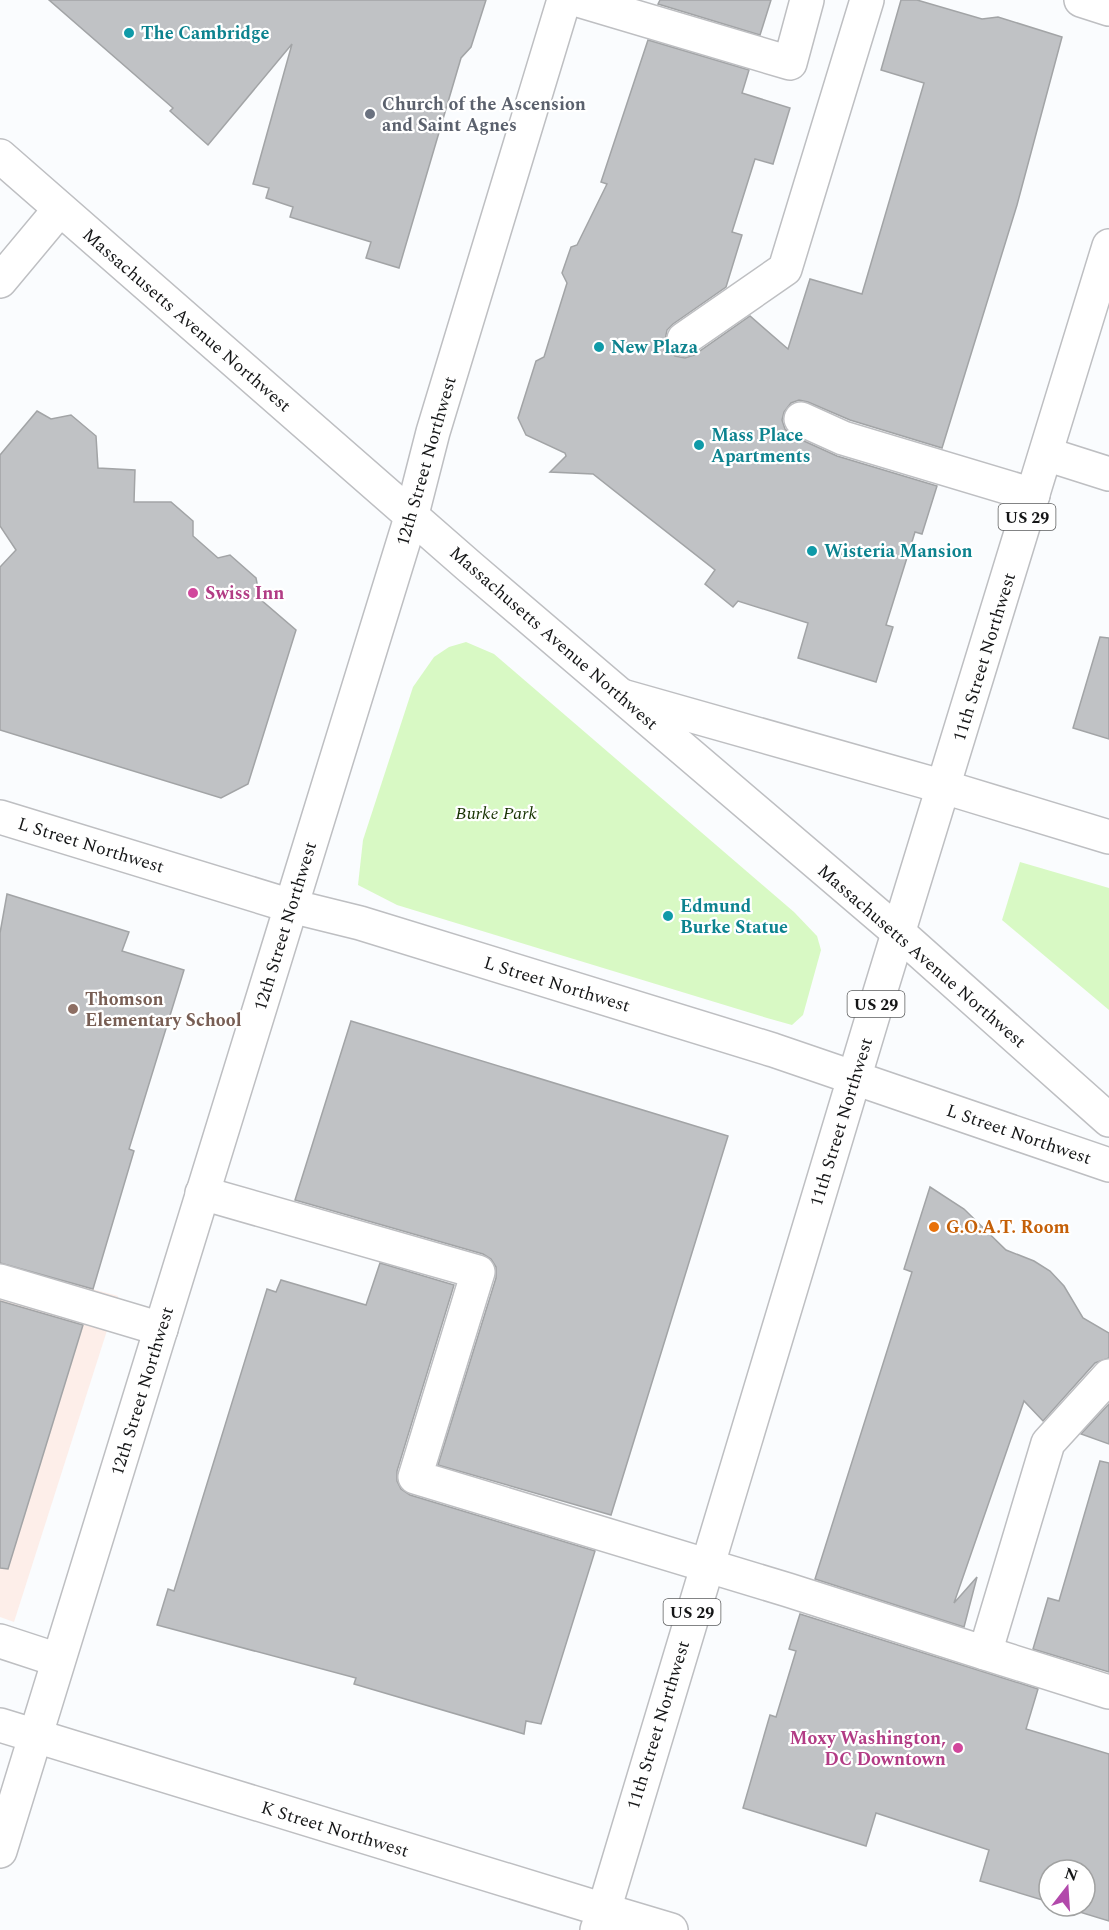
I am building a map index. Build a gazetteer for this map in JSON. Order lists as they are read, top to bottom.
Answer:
{
  "streets": {
    "main road": [
      "Massachusetts Avenue Northwest",
      "12th Street Northwest",
      "US 29",
      "11th Street Northwest",
      "L Street Northwest",
      "K Street Northwest"
    ]
  },
  "crossings": [
    ["Massachusetts Avenue Northwest", "12th Street Northwest"],
    ["Massachusetts Avenue Northwest", "11th Street Northwest"],
    ["12th Street Northwest", "L Street Northwest"],
    ["12th Street Northwest", "K Street Northwest"],
    ["11th Street Northwest", "L Street Northwest"],
    ["11th Street Northwest", "K Street Northwest"]
  ],
  "parks": ["Burke Park"],
  "places": [
    "The Cambridge",
    "Church of the Ascension and Saint Agnes",
    "New Plaza",
    "Mass Place Apartments",
    "Wisteria Mansion",
    "Swiss Inn",
    "Edmund Burke Statue",
    "Thomson Elementary School",
    "G.O.A.T. Room",
    "Moxy Washington, DC Downtown"
  ],
  "north": "top"
}
